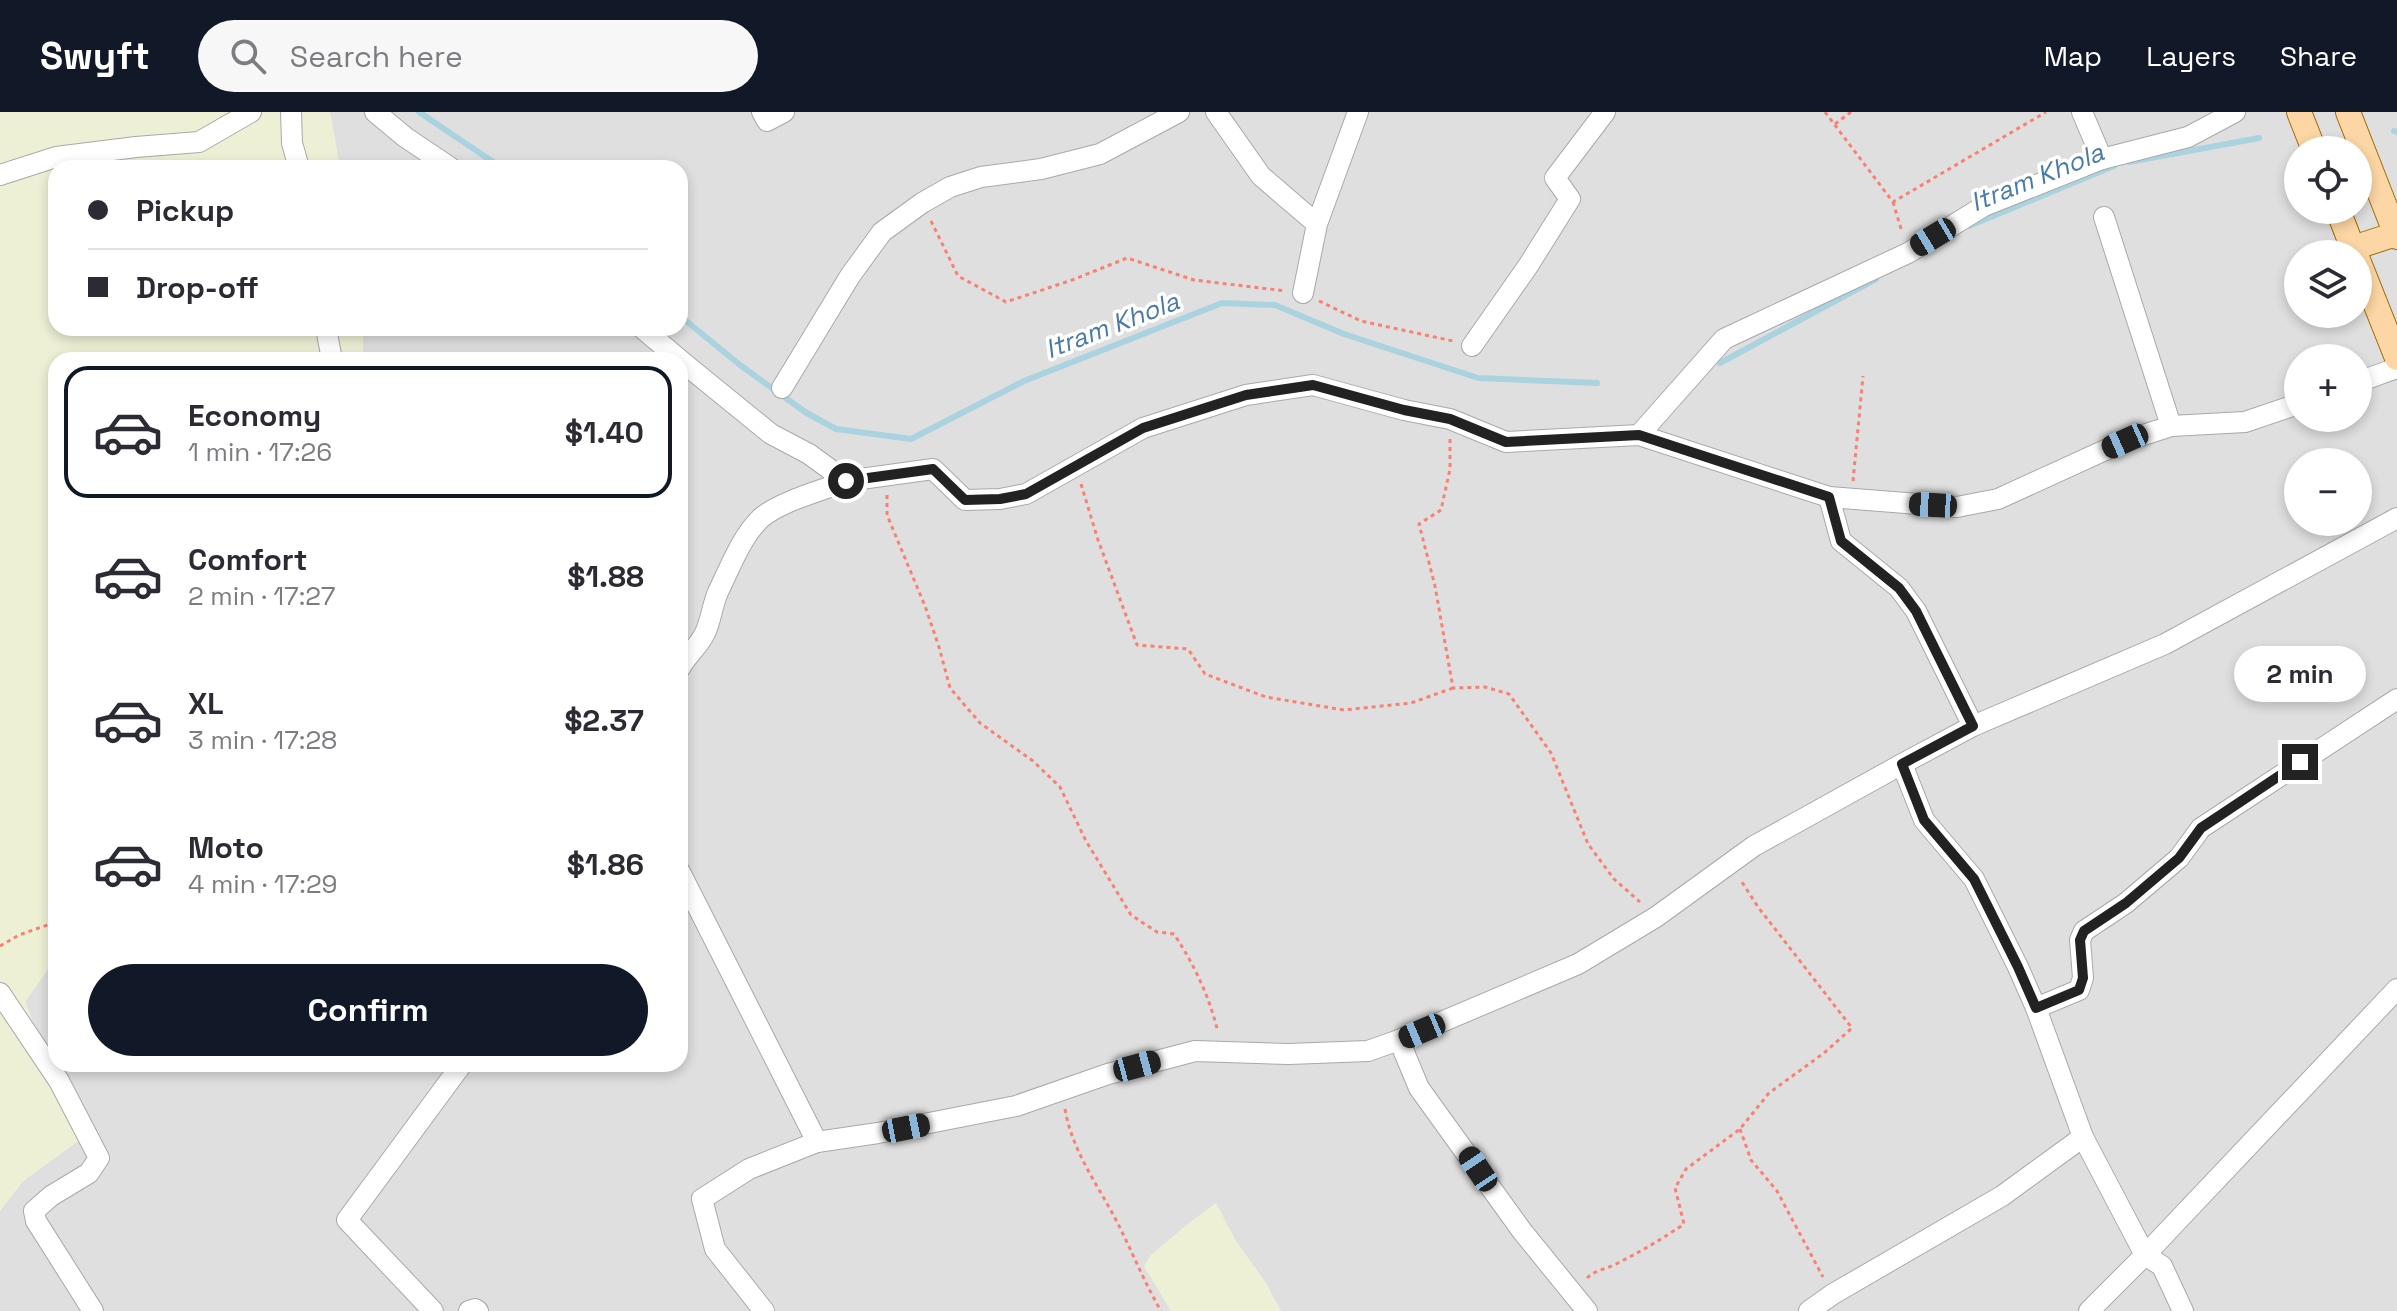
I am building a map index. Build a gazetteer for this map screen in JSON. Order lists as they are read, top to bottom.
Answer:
{
  "water": ["Itram Khola"],
  "page": {
    "header": "Swyft",
    "search": "Search here",
    "nav": ["Map", "Layers", "Share"],
    "map_buttons": ["+", "−"],
    "banner": ["Pickup", "Drop-off"],
    "list": [
      {
        "name": "Economy",
        "note": "1 min · 17:26",
        "value": "$1.40"
      },
      {
        "name": "Comfort",
        "note": "2 min · 17:27",
        "value": "$1.88"
      },
      {
        "name": "XL",
        "note": "3 min · 17:28",
        "value": "$2.37"
      },
      {
        "name": "Moto",
        "note": "4 min · 17:29",
        "value": "$1.86"
      }
    ],
    "bubble": "2 min",
    "buttons": "Confirm"
  }
}
